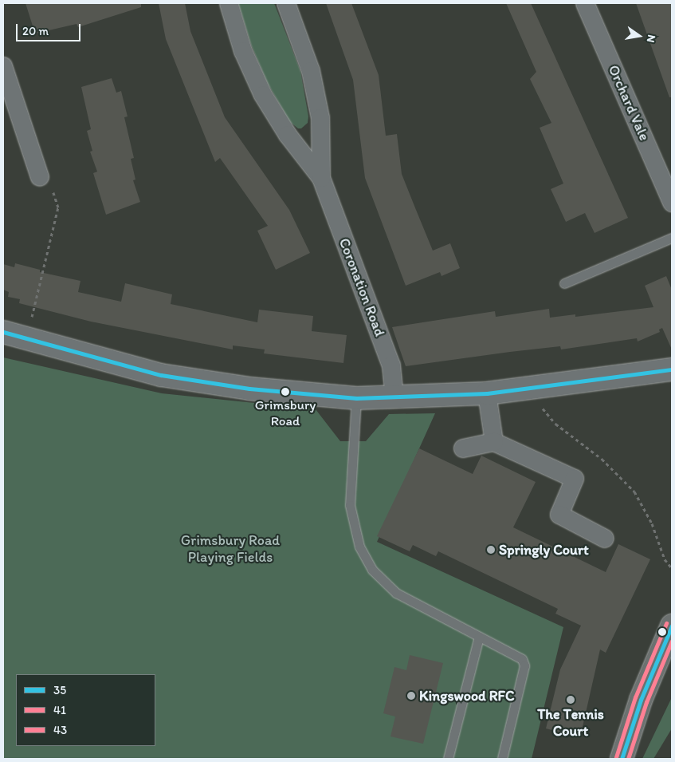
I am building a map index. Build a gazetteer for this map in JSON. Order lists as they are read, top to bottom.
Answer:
{
  "streets": {
    "street": ["Orchard Vale", "Coronation Road"]
  },
  "parks": ["Grimsbury Road Playing Fields"],
  "places": [
    "Grimsbury Road",
    "Springly Court",
    "Kingswood RFC",
    "The Tennis Court"
  ],
  "lines": ["transit line 35", "transit line 43", "transit line 41"],
  "legend": ["35", "41", "43"],
  "scale_bar": "20 m",
  "north": "right"
}
